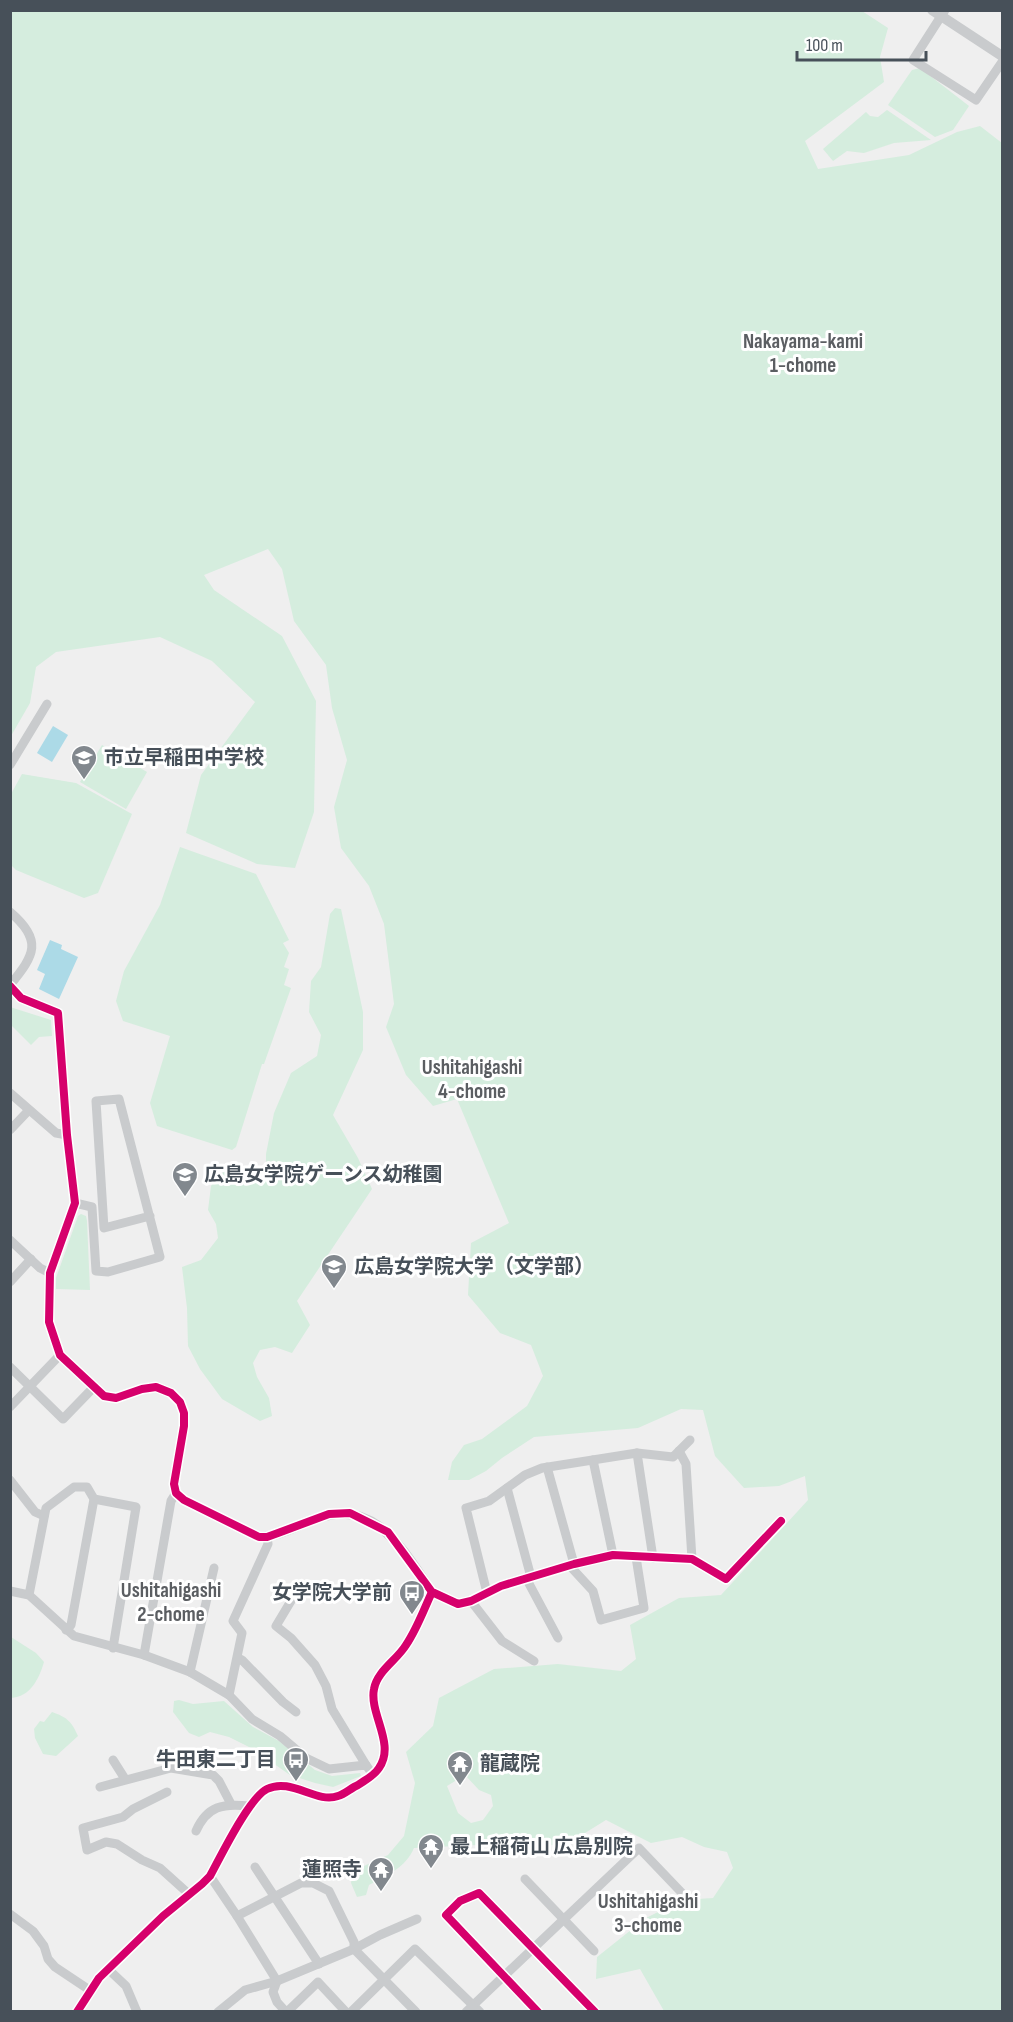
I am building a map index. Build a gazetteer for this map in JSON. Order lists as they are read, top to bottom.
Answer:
{
  "districts": [
    "Nakayama-kami 1-chome",
    "Ushitahigashi 4-chome",
    "Ushitahigashi 2-chome",
    "Ushitahigashi 3-chome"
  ],
  "places": {
    "school or university": ["市立早稲田中学校", "広島女学院ゲーンス幼稚園", "広島女学院大学（文学部）"],
    "bus stop": ["女学院大学前", "牛田東二丁目"],
    "temple": ["龍蔵院", "最上稲荷山 広島別院", "蓮照寺"]
  },
  "scale_bar": "100 m"
}
